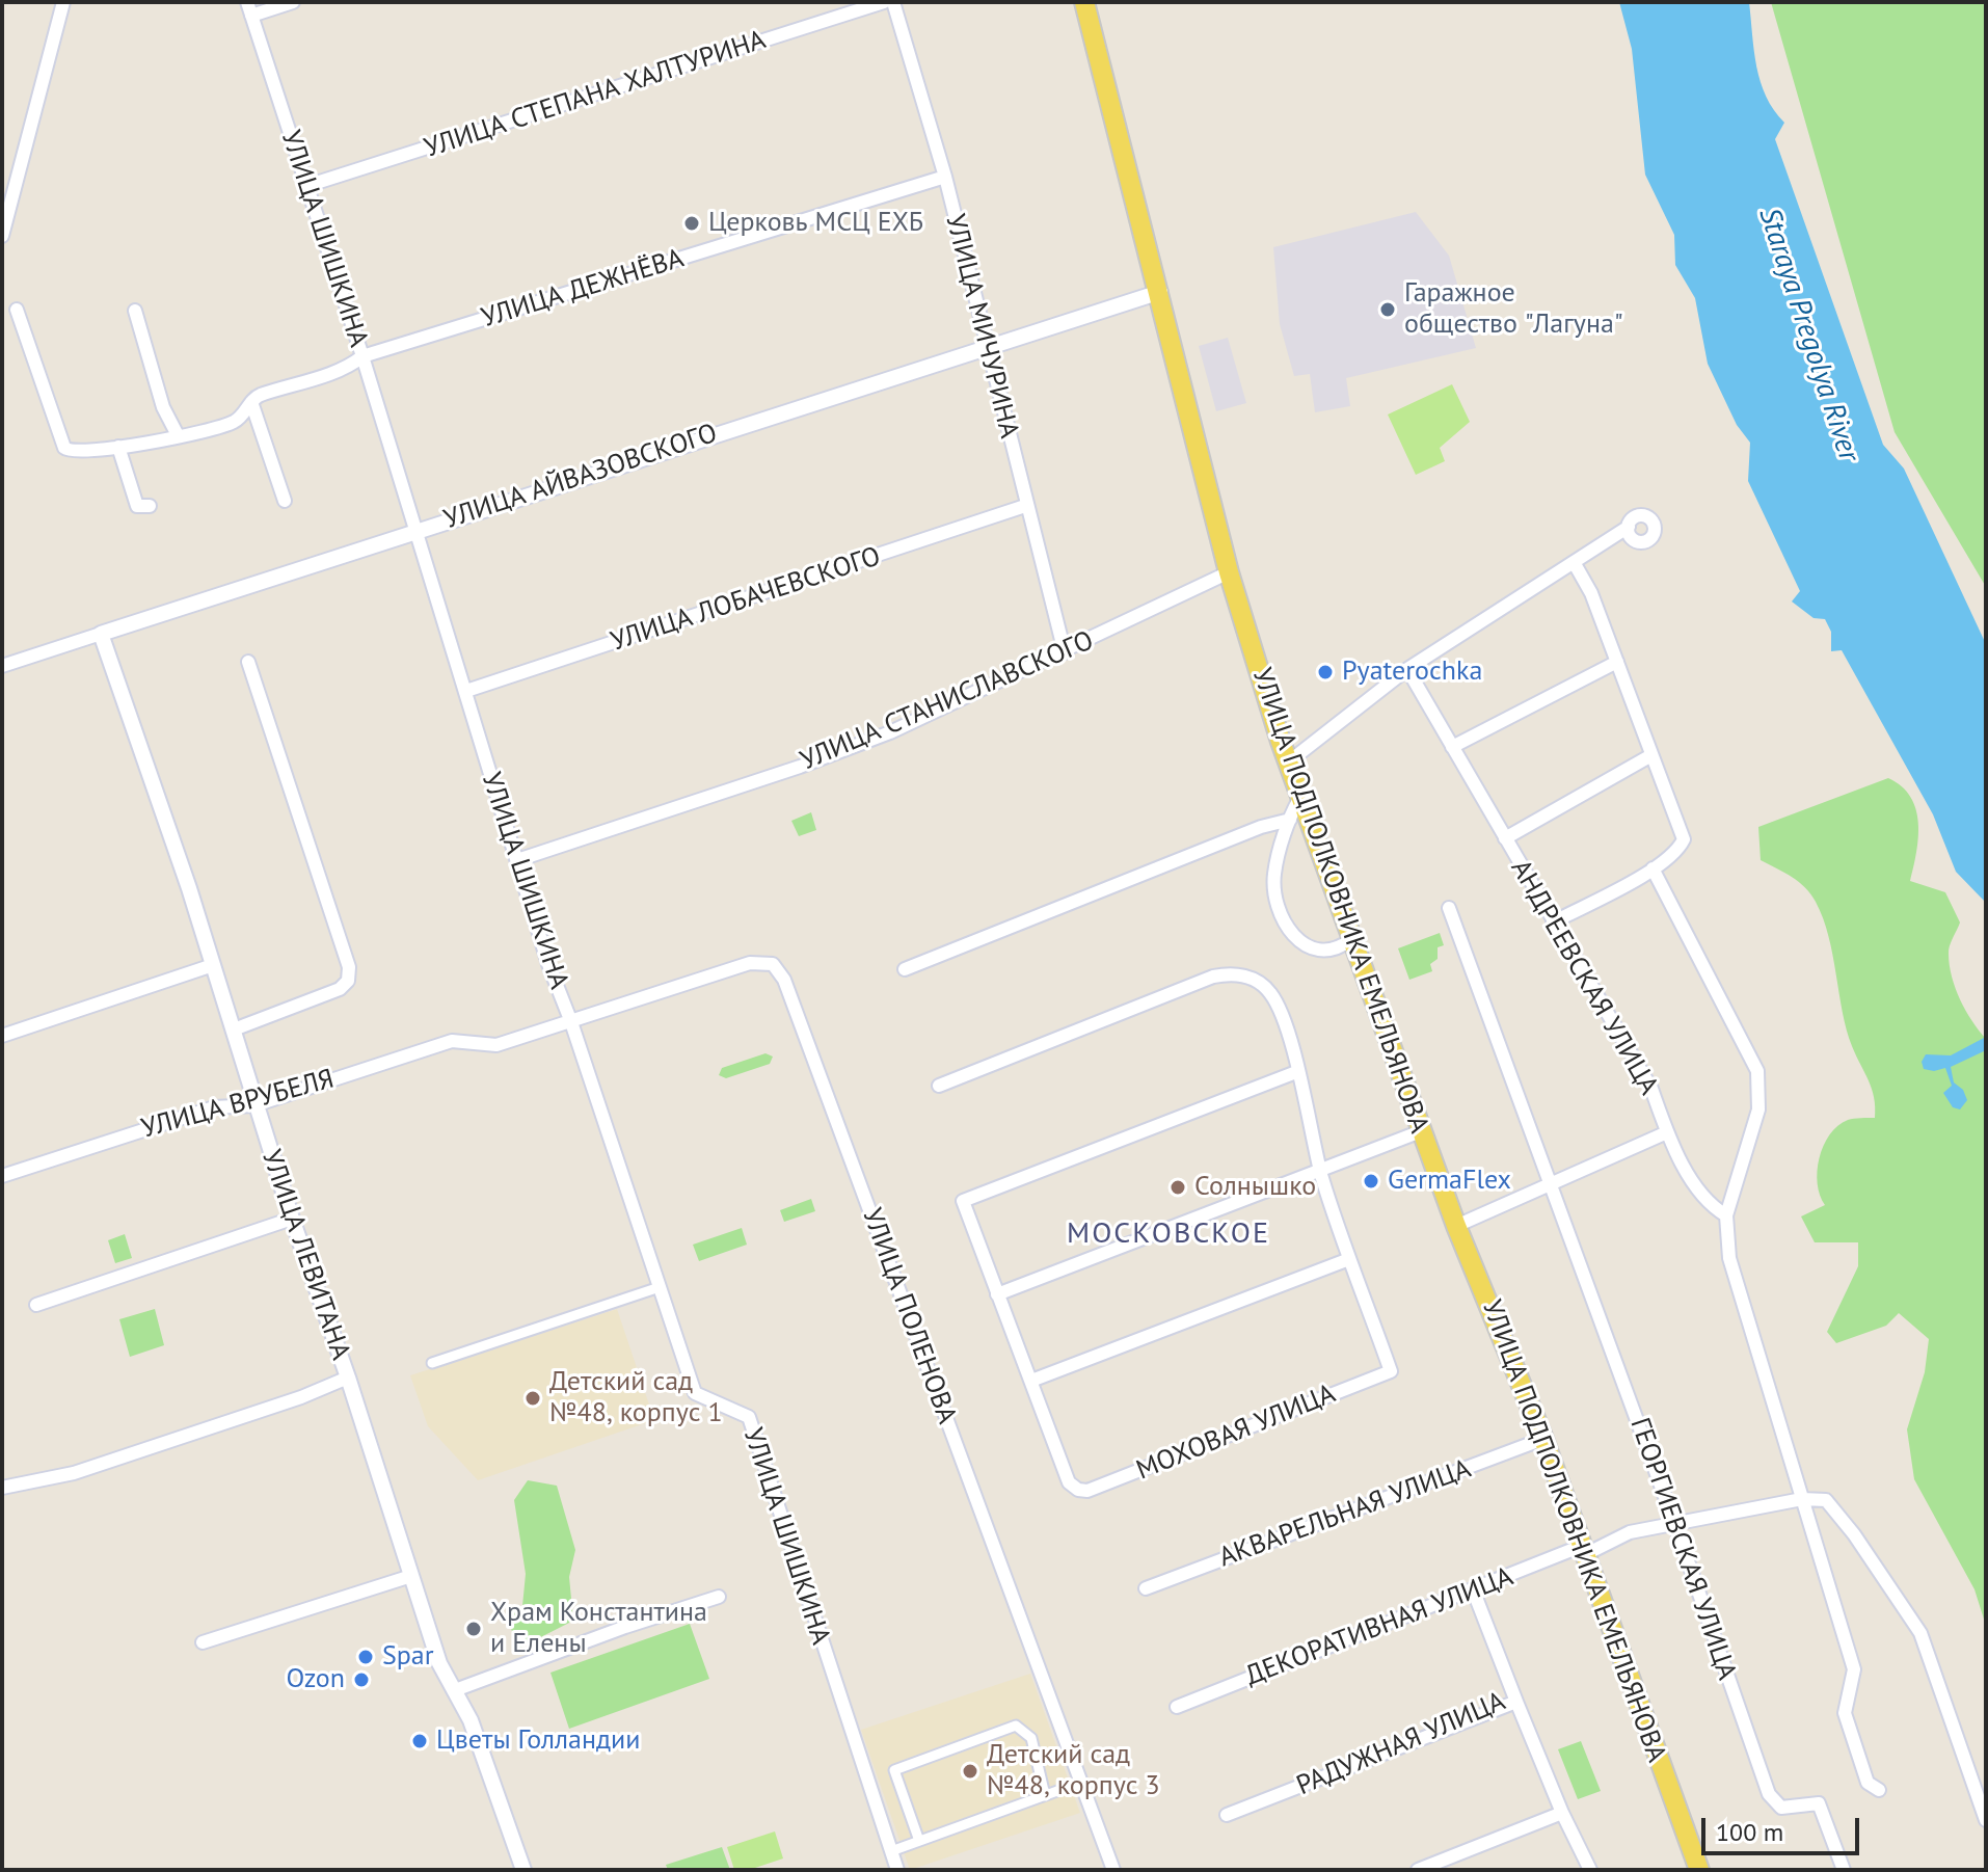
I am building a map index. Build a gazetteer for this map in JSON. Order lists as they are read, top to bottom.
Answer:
{
  "streets": {
    "main road": ["УЛИЦА ПОДПОЛКОВНИКА ЕМЕЛЬЯНОВА"],
    "street": [
      "УЛИЦА СТЕПАНА ХАЛТУРИНА",
      "УЛИЦА ШИШКИНА",
      "УЛИЦА ДЕЖНЁВА",
      "УЛИЦА МИЧУРИНА",
      "УЛИЦА АЙВАЗОВСКОГО",
      "УЛИЦА ЛОБАЧЕВСКОГО",
      "УЛИЦА СТАНИСЛАВСКОГО",
      "АНДРЕЕВСКАЯ УЛИЦА",
      "УЛИЦА ВРУБЕЛЯ",
      "УЛИЦА ЛЕВИТАНА",
      "УЛИЦА ПОЛЕНОВА",
      "МОХОВАЯ УЛИЦА",
      "АКВАРЕЛЬНАЯ УЛИЦА",
      "ГЕОРГИЕВСКАЯ УЛИЦА",
      "ДЕКОРАТИВНАЯ УЛИЦА",
      "РАДУЖНАЯ УЛИЦА"
    ]
  },
  "crossings": [
    ["УЛИЦА СТЕПАНА ХАЛТУРИНА", "УЛИЦА ШИШКИНА"],
    ["УЛИЦА ШИШКИНА", "УЛИЦА ДЕЖНЁВА"],
    ["УЛИЦА ШИШКИНА", "УЛИЦА АЙВАЗОВСКОГО"],
    ["УЛИЦА ШИШКИНА", "УЛИЦА ЛОБАЧЕВСКОГО"],
    ["УЛИЦА ШИШКИНА", "УЛИЦА СТАНИСЛАВСКОГО"],
    ["УЛИЦА ШИШКИНА", "УЛИЦА ВРУБЕЛЯ"],
    ["УЛИЦА ШИШКИНА", "УЛИЦА ПОЛЕНОВА"],
    ["УЛИЦА ДЕЖНЁВА", "УЛИЦА МИЧУРИНА"],
    ["УЛИЦА МИЧУРИНА", "УЛИЦА АЙВАЗОВСКОГО"],
    ["УЛИЦА МИЧУРИНА", "УЛИЦА ЛОБАЧЕВСКОГО"],
    ["УЛИЦА МИЧУРИНА", "УЛИЦА СТАНИСЛАВСКОГО"],
    ["УЛИЦА АЙВАЗОВСКОГО", "УЛИЦА ПОДПОЛКОВНИКА ЕМЕЛЬЯНОВА"],
    ["УЛИЦА АЙВАЗОВСКОГО", "УЛИЦА ЛЕВИТАНА"],
    ["УЛИЦА СТАНИСЛАВСКОГО", "УЛИЦА ПОДПОЛКОВНИКА ЕМЕЛЬЯНОВА"],
    ["УЛИЦА ПОДПОЛКОВНИКА ЕМЕЛЬЯНОВА", "АКВАРЕЛЬНАЯ УЛИЦА"],
    ["УЛИЦА ПОДПОЛКОВНИКА ЕМЕЛЬЯНОВА", "ДЕКОРАТИВНАЯ УЛИЦА"],
    ["УЛИЦА ВРУБЕЛЯ", "УЛИЦА ЛЕВИТАНА"],
    ["УЛИЦА ВРУБЕЛЯ", "УЛИЦА ПОЛЕНОВА"],
    ["ГЕОРГИЕВСКАЯ УЛИЦА", "ДЕКОРАТИВНАЯ УЛИЦА"],
    ["ДЕКОРАТИВНАЯ УЛИЦА", "РАДУЖНАЯ УЛИЦА"]
  ],
  "districts": ["МОСКОВСКОЕ"],
  "water": ["Staraya Pregolya River"],
  "places": [
    "Церковь МСЦ ЕХБ",
    "Гаражное общество \"Лагуна\"",
    "Pyaterochka",
    "GermaFlex",
    "Солнышко",
    "Детский сад №48, корпус 1",
    "Храм Константина и Елены",
    "Spar",
    "Ozon",
    "Цветы Голландии",
    "Детский сад №48, корпус 3"
  ],
  "scale_bar": "100 m"
}
